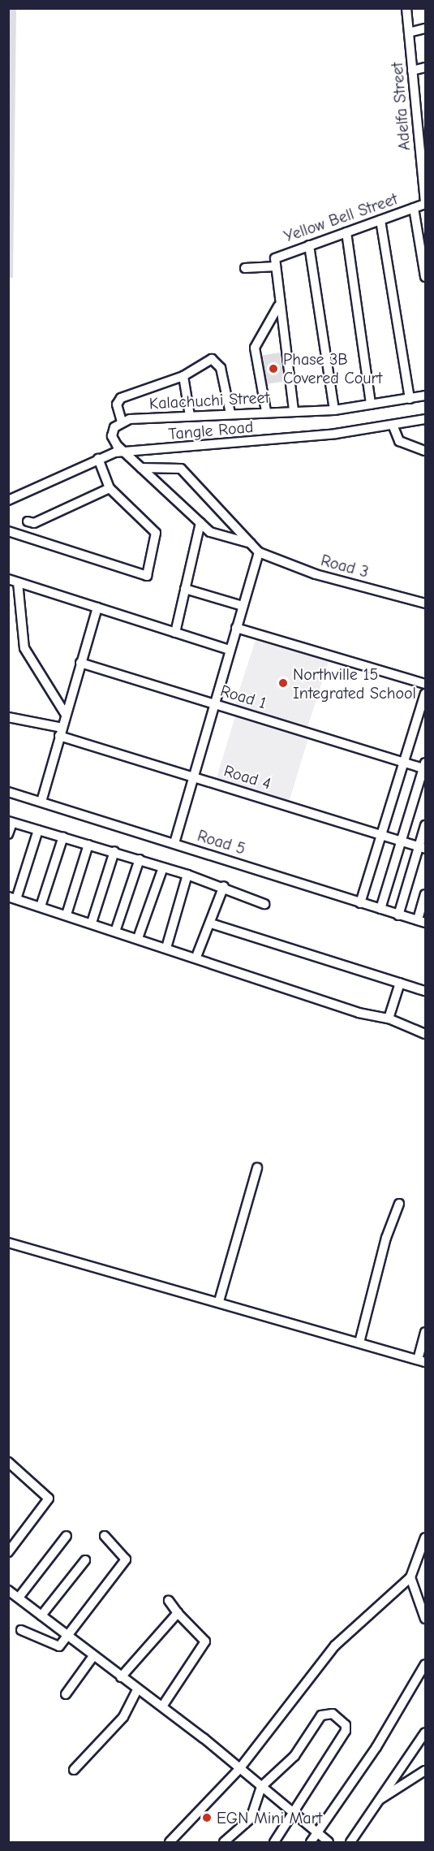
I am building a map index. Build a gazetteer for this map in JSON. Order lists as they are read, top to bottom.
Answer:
{
  "streets": {
    "street": [
      "Adelfa Street",
      "Yellow Bell Street",
      "Kalachuchi Street",
      "Tangle Road",
      "Road 3",
      "Road 1",
      "Road 4",
      "Road 5"
    ]
  },
  "crossings": [
    ["Adelfa Street", "Yellow Bell Street"]
  ],
  "places": ["Phase 3B Covered Court", "Northville 15 Integrated School", "EGN Mini Mart"]
}
